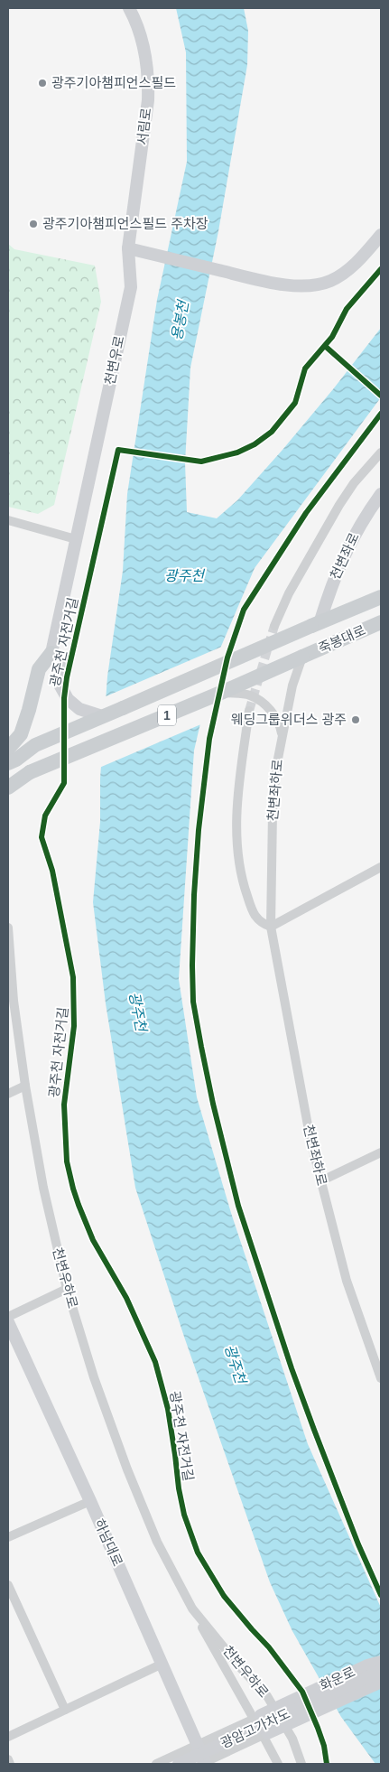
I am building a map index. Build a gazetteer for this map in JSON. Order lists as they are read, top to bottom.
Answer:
{
  "streets": {
    "main road": ["죽봉대로", "1"],
    "street": [
      "서림로",
      "천변우로",
      "천변좌로",
      "천변좌하로",
      "천변우하로",
      "하남대로",
      "화운로",
      "광암고가차도"
    ],
    "cycle path": ["광주천 자전거길"]
  },
  "crossings": [
    ["서림로", "천변우로"],
    ["천변좌로", "죽봉대로"],
    ["천변좌로", "1"],
    ["죽봉대로", "1"],
    ["죽봉대로", "천변좌하로"],
    ["1", "천변좌하로"],
    ["천변우하로", "화운로"],
    ["하남대로", "화운로"]
  ],
  "water": ["용봉천", "광주천"],
  "places": ["광주기아챔피언스필드", "광주기아챔피언스필드 주차장", "웨딩그룹위더스 광주"]
}
